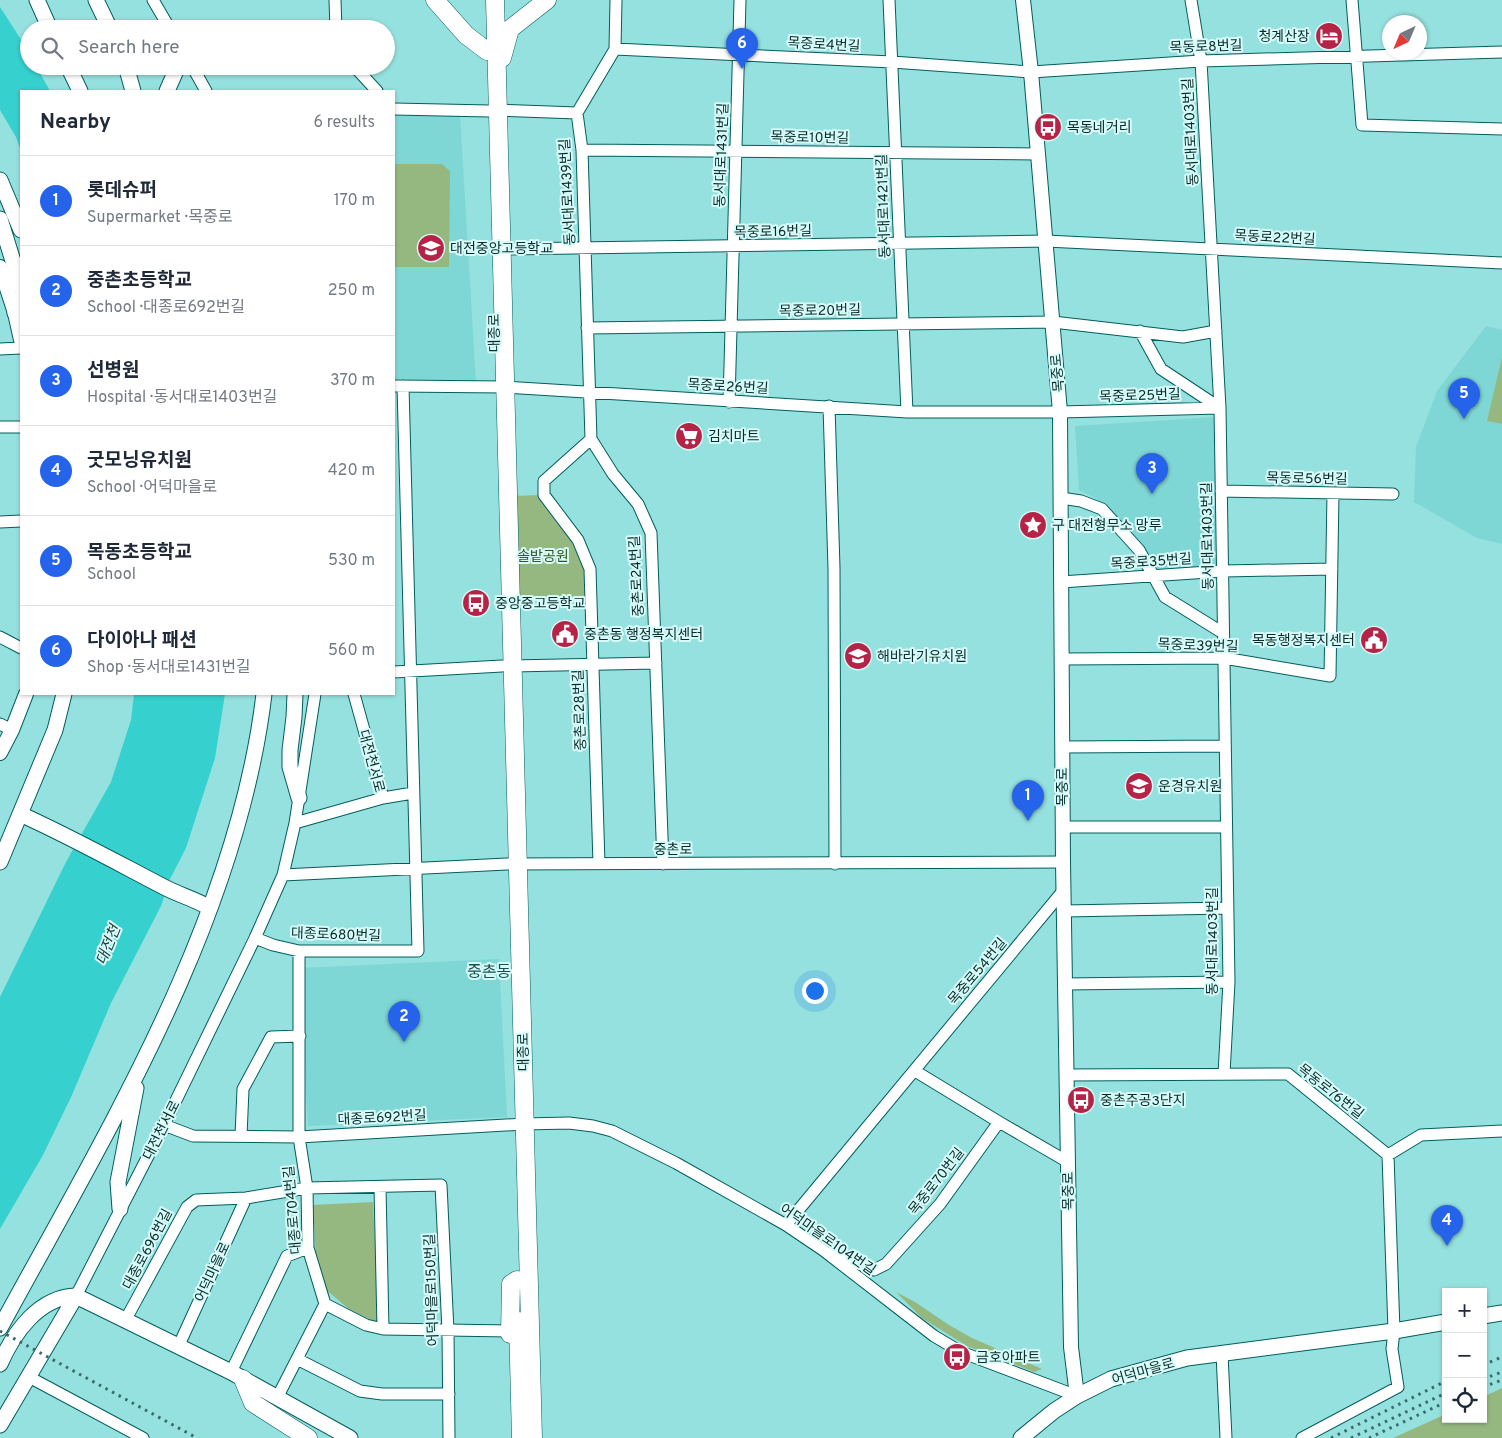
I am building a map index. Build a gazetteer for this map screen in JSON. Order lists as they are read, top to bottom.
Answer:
{
  "streets": {
    "main road": ["대종로", "대전천서로", "어덕마을로"],
    "street": [
      "목중로4번길",
      "목동로8번길",
      "동서대로1403번길",
      "목중로10번길",
      "동서대로1431번길",
      "동서대로1439번길",
      "동서대로1421번길",
      "목중로16번길",
      "목동로22번길",
      "목중로20번길",
      "목중로",
      "목중로26번길",
      "목중로25번길",
      "목동로56번길",
      "목중로35번길",
      "중촌로24번길",
      "목중로39번길",
      "중촌로28번길",
      "중촌로",
      "대종로680번길",
      "목중로54번길",
      "목동로76번길",
      "대종로692번길",
      "목중로70번길",
      "대종로704번길",
      "어덕마을로104번길",
      "대종로696번길",
      "어덕마을로150번길"
    ]
  },
  "crossings": [
    ["목중로4번길", "목동로8번길"],
    ["목중로4번길", "동서대로1431번길"],
    ["목중로4번길", "동서대로1421번길"],
    ["목중로4번길", "목중로"],
    ["목동로8번길", "동서대로1403번길"],
    ["목동로8번길", "목중로"],
    ["동서대로1403번길", "목동로22번길"],
    ["동서대로1403번길", "목중로20번길"],
    ["동서대로1403번길", "목중로"],
    ["동서대로1403번길", "목중로25번길"],
    ["동서대로1403번길", "목동로56번길"],
    ["동서대로1403번길", "목중로35번길"],
    ["동서대로1403번길", "목중로39번길"],
    ["동서대로1403번길", "목동로76번길"],
    ["목중로10번길", "동서대로1431번길"],
    ["목중로10번길", "동서대로1439번길"],
    ["목중로10번길", "동서대로1421번길"],
    ["목중로10번길", "목중로"],
    ["동서대로1431번길", "목중로16번길"],
    ["동서대로1431번길", "목중로20번길"],
    ["동서대로1431번길", "목중로26번길"],
    ["동서대로1439번길", "목중로16번길"],
    ["동서대로1439번길", "목중로20번길"],
    ["동서대로1439번길", "목중로26번길"],
    ["동서대로1439번길", "중촌로24번길"],
    ["동서대로1421번길", "목중로16번길"],
    ["동서대로1421번길", "목중로20번길"],
    ["동서대로1421번길", "목중로26번길"],
    ["목중로16번길", "목동로22번길"],
    ["목중로16번길", "대종로"],
    ["목중로16번길", "목중로"],
    ["목동로22번길", "목중로"],
    ["목중로20번길", "목중로"],
    ["대종로", "목중로26번길"],
    ["대종로", "중촌로"],
    ["대종로", "대종로692번길"],
    ["대종로", "어덕마을로104번길"],
    ["목중로", "목중로26번길"],
    ["목중로", "목중로25번길"],
    ["목중로", "목중로35번길"],
    ["목중로", "목중로39번길"],
    ["목중로", "중촌로"],
    ["목중로", "목중로54번길"],
    ["목중로", "목동로76번길"],
    ["목중로", "어덕마을로104번길"],
    ["목중로", "어덕마을로"],
    ["목중로26번길", "목중로25번길"],
    ["목중로26번길", "중촌로24번길"],
    ["목동로56번길", "목중로39번길"],
    ["목중로35번길", "목중로39번길"],
    ["중촌로24번길", "중촌로28번길"],
    ["중촌로24번길", "중촌로"],
    ["중촌로28번길", "중촌로"],
    ["대전천서로", "중촌로"],
    ["대전천서로", "대종로680번길"],
    ["대전천서로", "대종로692번길"],
    ["중촌로", "대종로680번길"],
    ["대종로680번길", "대종로704번길"],
    ["목중로54번길", "어덕마을로104번길"],
    ["대종로692번길", "대종로704번길"],
    ["대종로692번길", "어덕마을로104번길"],
    ["목중로70번길", "어덕마을로104번길"],
    ["대종로704번길", "대종로696번길"],
    ["어덕마을로104번길", "어덕마을로"],
    ["대종로696번길", "어덕마을로"],
    ["대종로696번길", "어덕마을로150번길"]
  ],
  "districts": ["중촌동"],
  "water": ["대전천"],
  "parks": ["솔밭공원"],
  "places": {
    "hotel": ["청계산장"],
    "bus stop": [
      "목동네거리",
      "중앙중고등학교",
      "중촌주공3단지",
      "금호아파트"
    ],
    "school or university": ["대전중앙고등학교", "해바라기유치원", "운경유치원"],
    "supermarket": ["김치마트"],
    "place": ["구 대전형무소 망루"],
    "public building": ["중촌동 행정복지센터", "목동행정복지센터"]
  },
  "north": "bottom left",
  "page": {
    "search": "Search here",
    "pins": [
      "6",
      "5",
      "3",
      "1",
      "2",
      "4"
    ],
    "heading": ["Nearby", "6 results"],
    "list": [
      {
        "mark": "1",
        "name": "롯데슈퍼",
        "note": "Supermarket · 목중로",
        "value": "170 m"
      },
      {
        "mark": "2",
        "name": "중촌초등학교",
        "note": "School · 대종로692번길",
        "value": "250 m"
      },
      {
        "mark": "3",
        "name": "선병원",
        "note": "Hospital · 동서대로1403번길",
        "value": "370 m"
      },
      {
        "mark": "4",
        "name": "굿모닝유치원",
        "note": "School · 어덕마을로",
        "value": "420 m"
      },
      {
        "mark": "5",
        "name": "목동초등학교",
        "note": "School",
        "value": "530 m"
      },
      {
        "mark": "6",
        "name": "다이아나 패션",
        "note": "Shop · 동서대로1431번길",
        "value": "560 m"
      }
    ],
    "map_buttons": ["+", "−"]
  }
}
